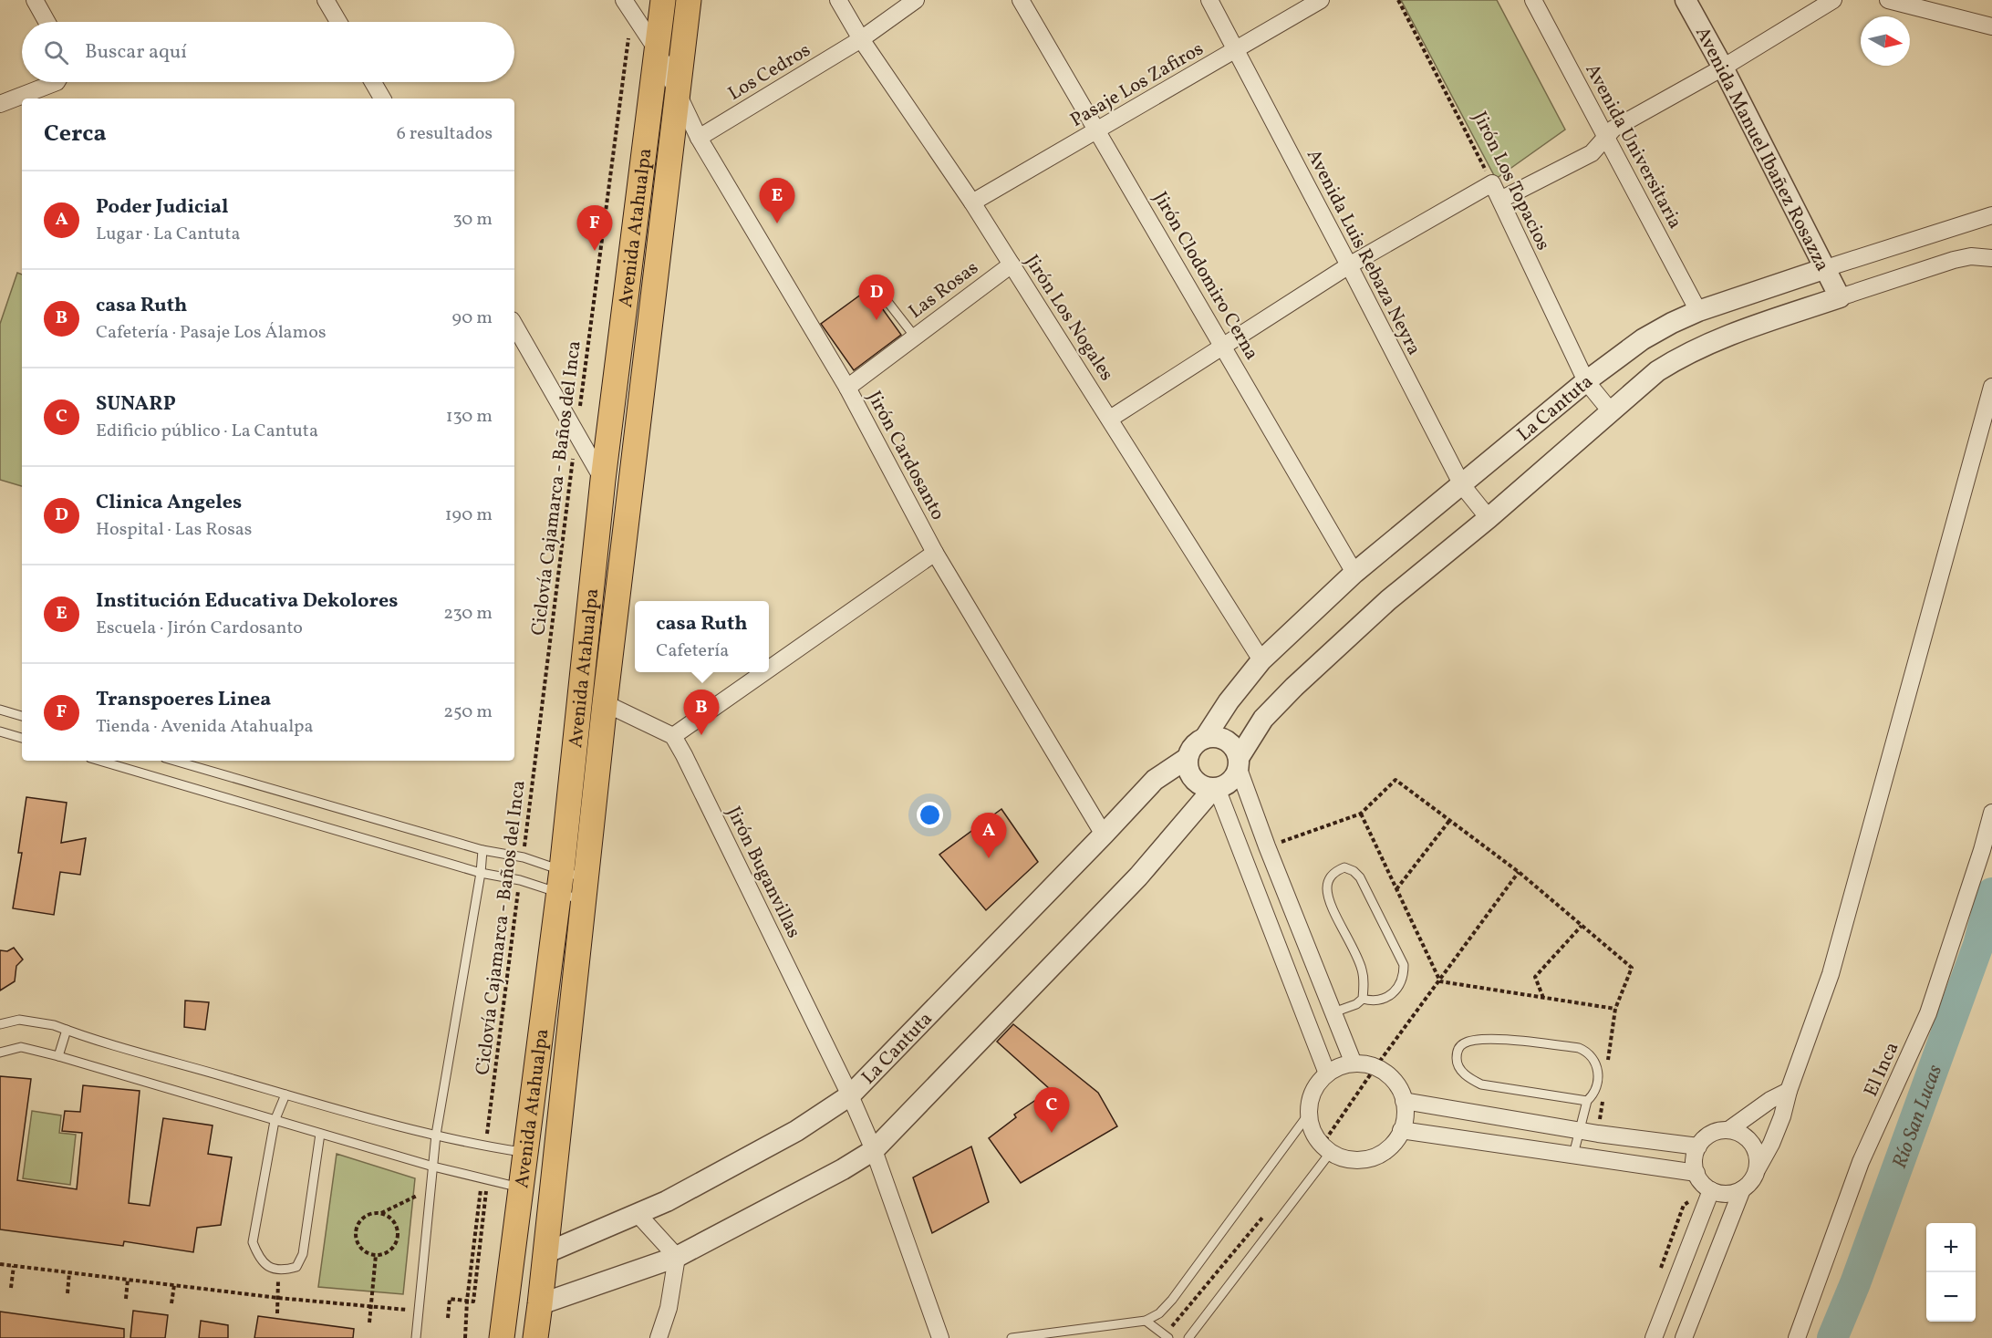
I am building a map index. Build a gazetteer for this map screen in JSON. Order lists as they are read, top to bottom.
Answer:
{
  "streets": {
    "main road": ["Avenida Atahualpa"],
    "street": [
      "Los Cedros",
      "Pasaje Los Zafiros",
      "Avenida Universitaria",
      "Avenida Manuel Ibañez Rosazza",
      "Jirón Los Topacios",
      "Avenida Luis Rebaza Neyra",
      "Jirón Clodomiro Cerna",
      "Las Rosas",
      "Jirón Los Nogales",
      "La Cantuta",
      "Jirón Cardosanto",
      "Jirón Buganvillas",
      "El Inca"
    ],
    "path": ["Ciclovía Cajamarca - Baños del Inca"]
  },
  "crossings": [
    ["Los Cedros", "Jirón Los Nogales"],
    ["Los Cedros", "Jirón Cardosanto"],
    ["Pasaje Los Zafiros", "Avenida Luis Rebaza Neyra"],
    ["Pasaje Los Zafiros", "Jirón Clodomiro Cerna"],
    ["Pasaje Los Zafiros", "Jirón Los Nogales"],
    ["Avenida Universitaria", "La Cantuta"],
    ["Avenida Manuel Ibañez Rosazza", "La Cantuta"],
    ["Jirón Los Topacios", "La Cantuta"],
    ["Avenida Atahualpa", "La Cantuta"],
    ["Avenida Atahualpa", "Jirón Cardosanto"],
    ["Avenida Luis Rebaza Neyra", "La Cantuta"],
    ["Jirón Clodomiro Cerna", "La Cantuta"],
    ["Las Rosas", "Jirón Los Nogales"],
    ["Las Rosas", "Jirón Cardosanto"],
    ["Jirón Los Nogales", "La Cantuta"],
    ["La Cantuta", "Jirón Cardosanto"],
    ["La Cantuta", "Jirón Buganvillas"],
    ["Jirón Cardosanto", "Ciclovía Cajamarca - Baños del Inca"]
  ],
  "water": ["Río San Lucas"],
  "north": "right",
  "page": {
    "search": "Buscar aquí",
    "heading": ["Cerca", "6 resultados"],
    "list": [
      {
        "mark": "A",
        "name": "Poder Judicial",
        "note": "Lugar · La Cantuta",
        "value": "30 m"
      },
      {
        "mark": "B",
        "name": "casa Ruth",
        "note": "Cafetería · Pasaje Los Álamos",
        "value": "90 m"
      },
      {
        "mark": "C",
        "name": "SUNARP",
        "note": "Edificio público · La Cantuta",
        "value": "130 m"
      },
      {
        "mark": "D",
        "name": "Clinica Angeles",
        "note": "Hospital · Las Rosas",
        "value": "190 m"
      },
      {
        "mark": "E",
        "name": "Institución Educativa Dekolores",
        "note": "Escuela · Jirón Cardosanto",
        "value": "230 m"
      },
      {
        "mark": "F",
        "name": "Transpoeres Linea",
        "note": "Tienda · Avenida Atahualpa",
        "value": "250 m"
      }
    ],
    "pins": [
      "E",
      "F",
      "D",
      "B",
      "A",
      "C"
    ],
    "popup": ["casa Ruth", "Cafetería"],
    "map_buttons": ["+", "−"]
  }
}
